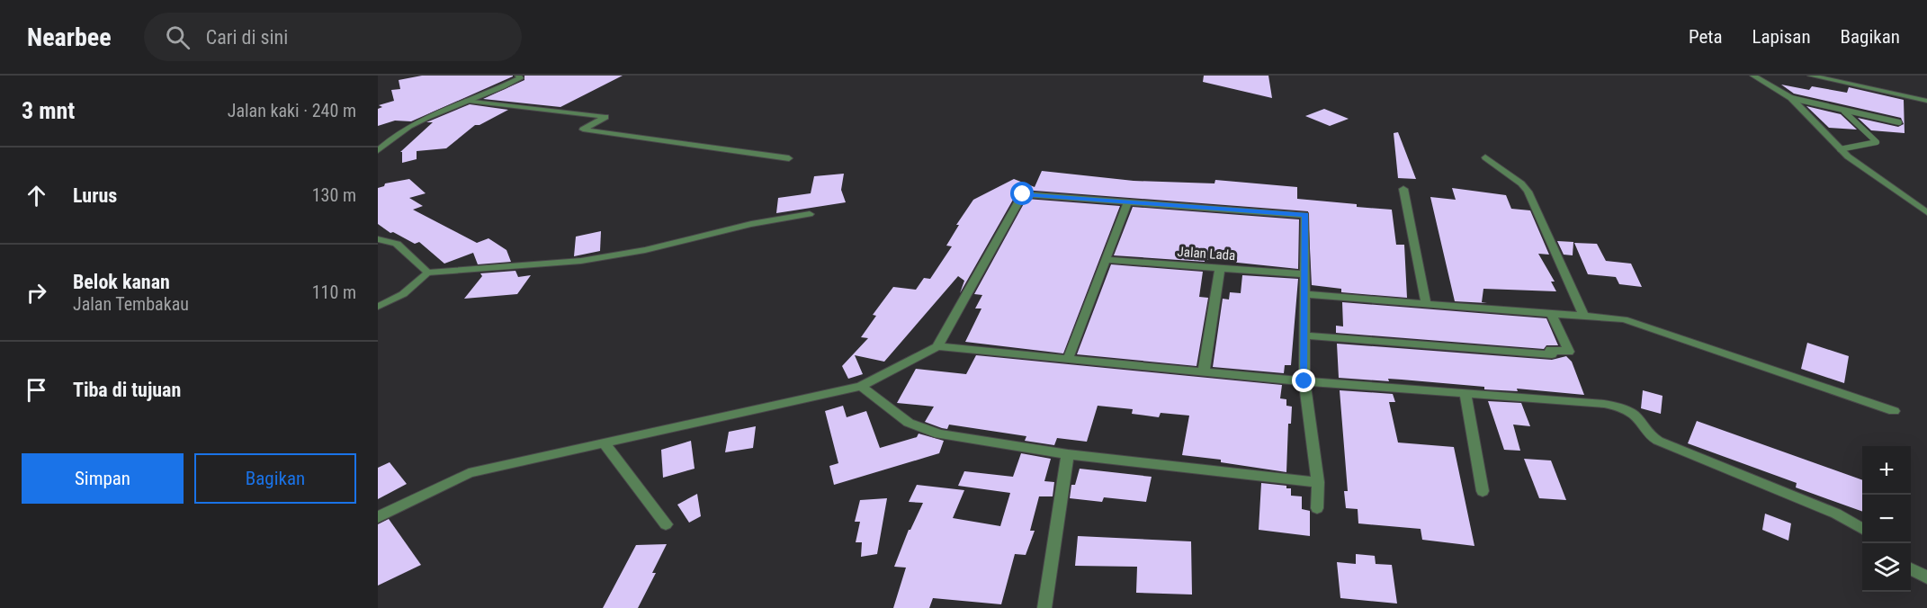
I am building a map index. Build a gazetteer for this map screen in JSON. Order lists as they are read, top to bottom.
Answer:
{
  "streets": {
    "street": ["Jalan Lada"]
  },
  "page": {
    "header": "Nearbee",
    "search": "Cari di sini",
    "nav": ["Peta", "Lapisan", "Bagikan"],
    "heading": ["3 mnt", "Jalan kaki · 240 m"],
    "list": [
      ["Lurus", "130 m"],
      ["Belok kanan", "Jalan Tembakau", "110 m"],
      "Tiba di tujuan"
    ],
    "buttons": ["Simpan", "Bagikan"],
    "map_buttons": ["+", "−"]
  }
}
